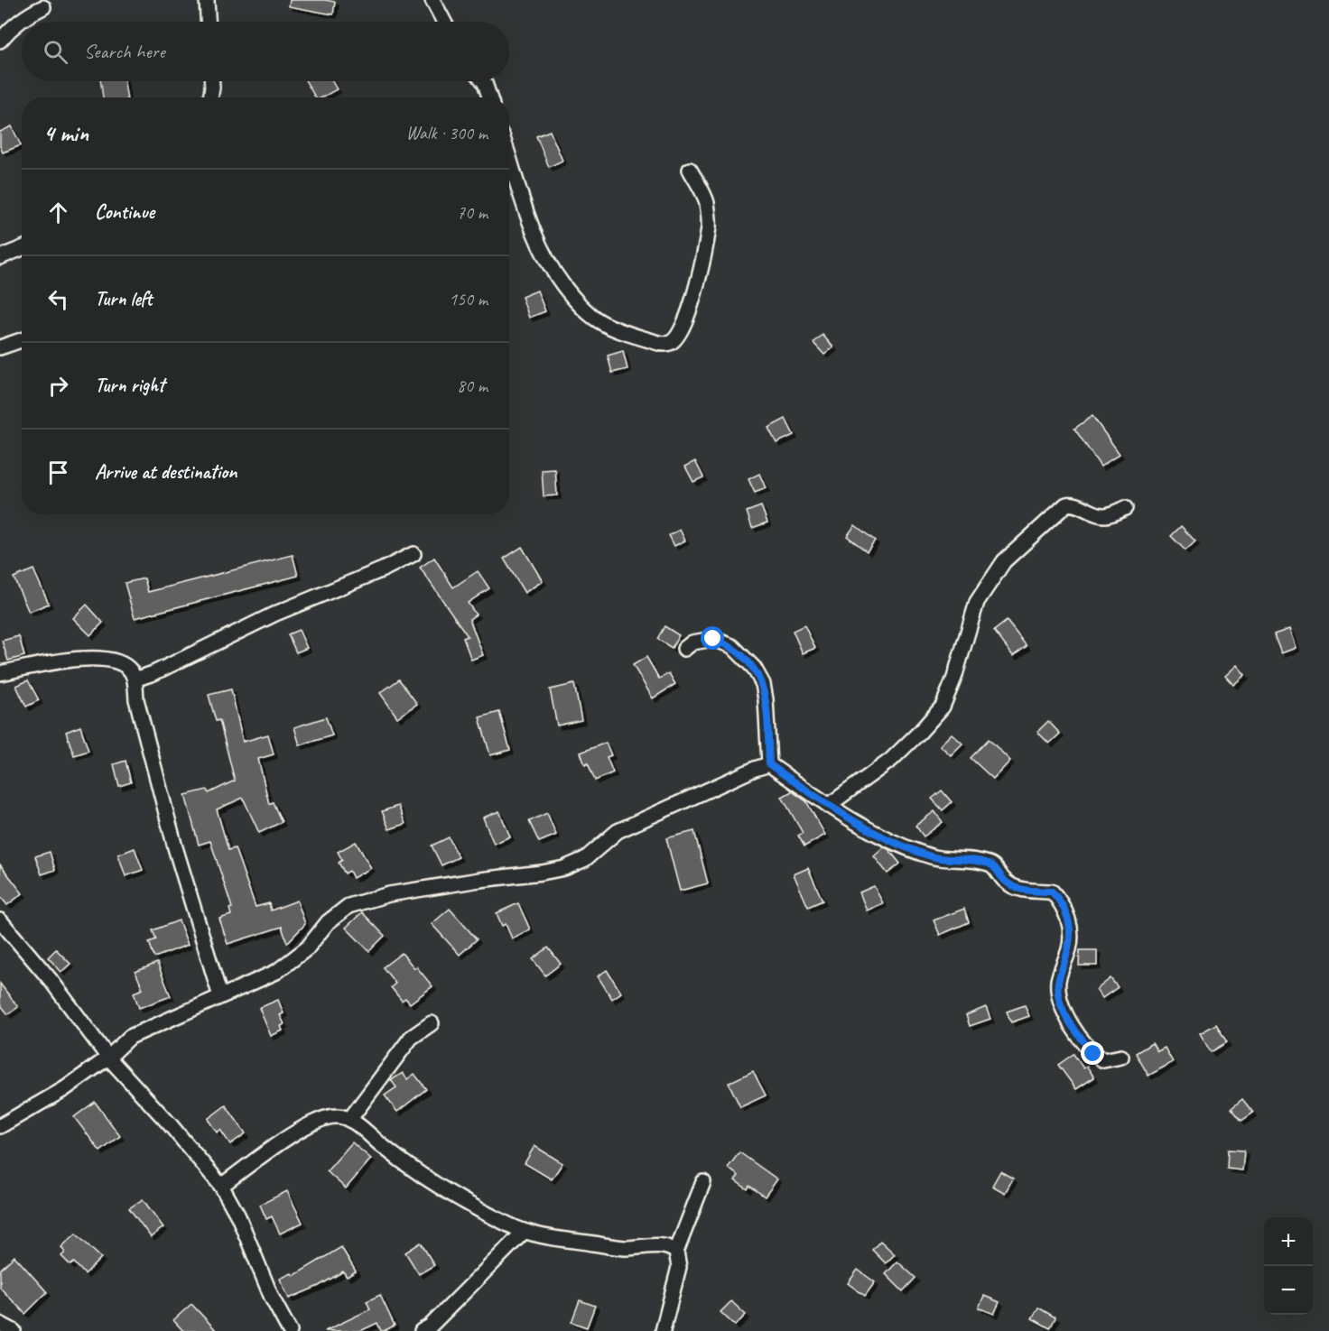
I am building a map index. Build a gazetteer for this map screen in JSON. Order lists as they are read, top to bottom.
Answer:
{
  "page": {
    "search": "Search here",
    "heading": ["4 min", "Walk · 300 m"],
    "list": [
      ["Continue", "70 m"],
      ["Turn left", "150 m"],
      ["Turn right", "80 m"],
      "Arrive at destination"
    ],
    "map_buttons": ["+", "−"]
  }
}
